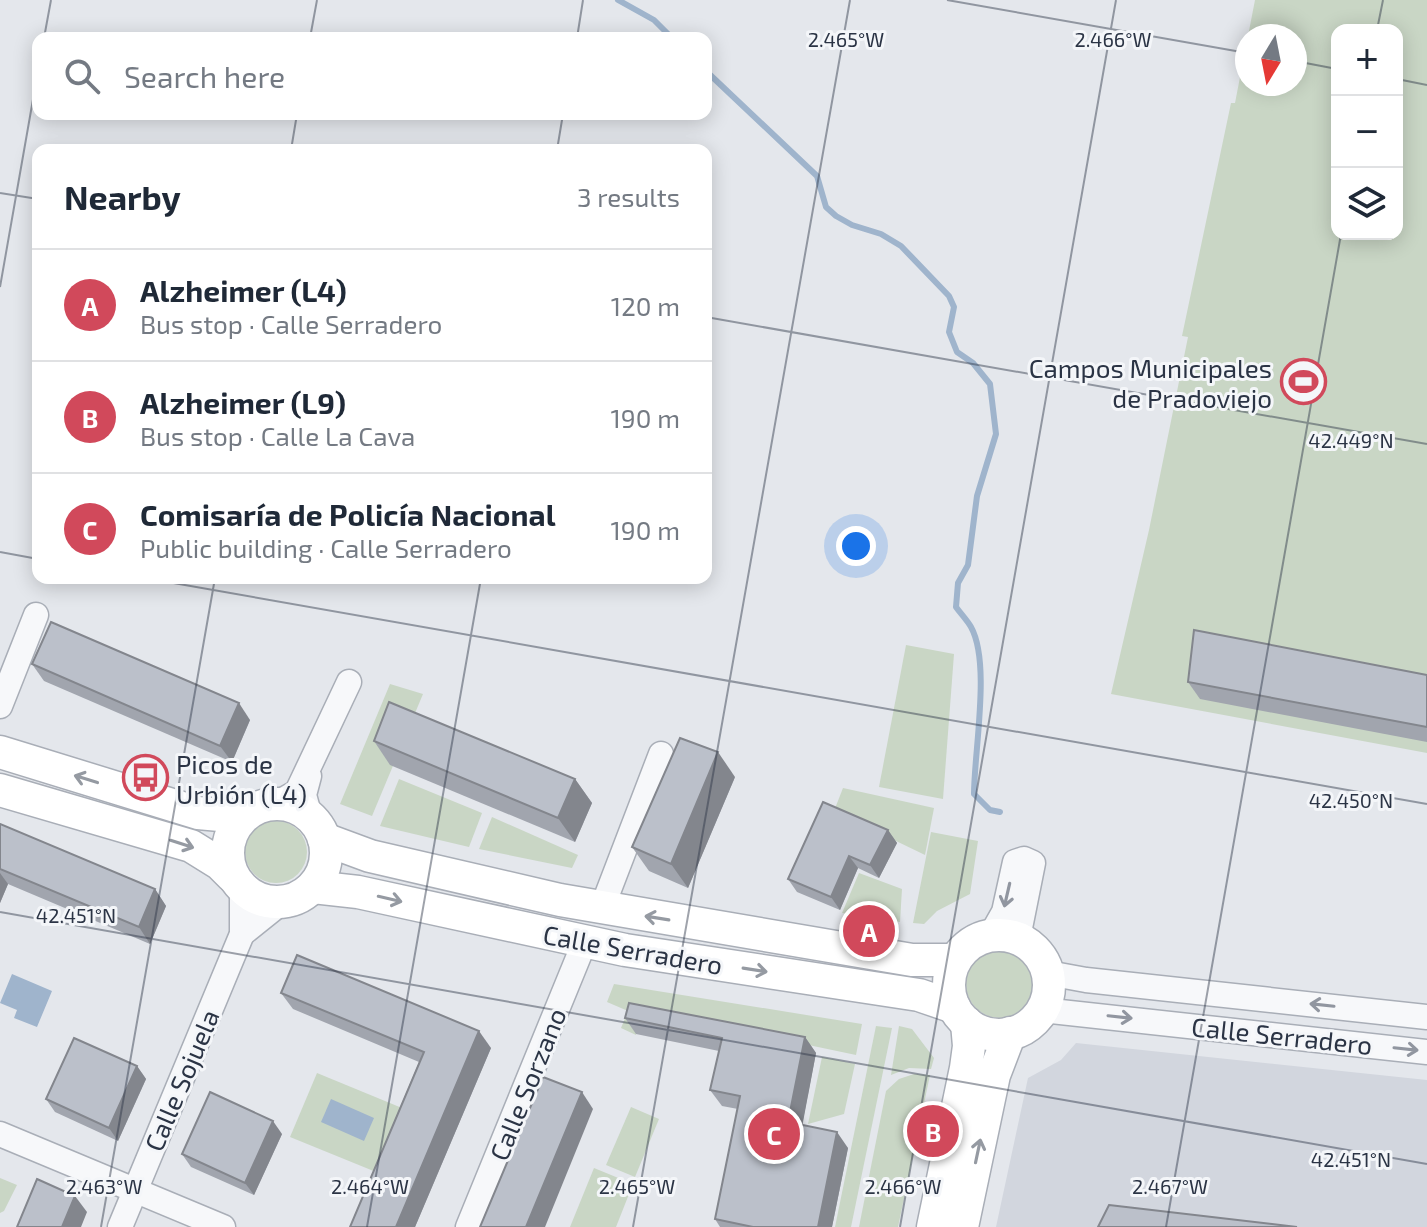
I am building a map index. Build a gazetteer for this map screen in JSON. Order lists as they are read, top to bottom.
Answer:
{
  "streets": {
    "main road": ["Calle Serradero"],
    "street": ["Calle Sojuela", "Calle Sorzano"]
  },
  "crossings": [
    ["Calle Serradero", "Calle Sojuela"],
    ["Calle Serradero", "Calle Sorzano"]
  ],
  "places": {
    "sports": ["Campos Municipales de Pradoviejo"],
    "bus stop": ["Picos de Urbión (L4)"]
  },
  "north": "bottom",
  "page": {
    "map_buttons": ["+", "−"],
    "search": "Search here",
    "heading": ["Nearby", "3 results"],
    "list": [
      {
        "mark": "A",
        "name": "Alzheimer (L4)",
        "note": "Bus stop · Calle Serradero",
        "value": "120 m"
      },
      {
        "mark": "B",
        "name": "Alzheimer (L9)",
        "note": "Bus stop · Calle La Cava",
        "value": "190 m"
      },
      {
        "mark": "C",
        "name": "Comisaría de Policía Nacional",
        "note": "Public building · Calle Serradero",
        "value": "190 m"
      }
    ],
    "pins": ["A", "B", "C"]
  },
  "coordinates": [
    "2.466°W",
    "2.465°W",
    "42.449°N",
    "42.450°N",
    "42.451°N",
    "2.463°W",
    "2.464°W",
    "2.467°W"
  ]
}
